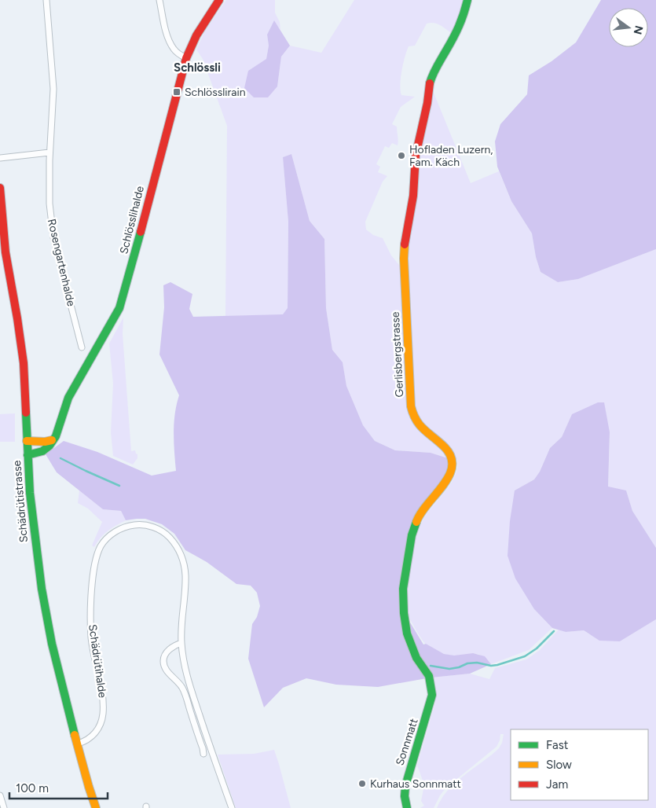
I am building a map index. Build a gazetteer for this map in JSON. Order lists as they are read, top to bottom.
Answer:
{
  "streets": {
    "main road": [
      "Schlösslihalde",
      "Gerlisbergstrasse",
      "Schädrütistrasse",
      "Sonnmatt"
    ],
    "street": ["Rosengartenhalde", "Schädrütihalde"]
  },
  "crossings": [
    ["Schlösslihalde", "Schädrütistrasse"],
    ["Gerlisbergstrasse", "Sonnmatt"],
    ["Schädrütistrasse", "Schädrütihalde"]
  ],
  "districts": ["Schlössli"],
  "places": {
    "transit": ["Schlösslirain"],
    "other": ["Hofladen Luzern, Fam. Käch", "Kurhaus Sonnmatt"]
  },
  "legend": ["Fast", "Slow", "Jam"],
  "scale_bar": "100 m",
  "north": "right"
}
